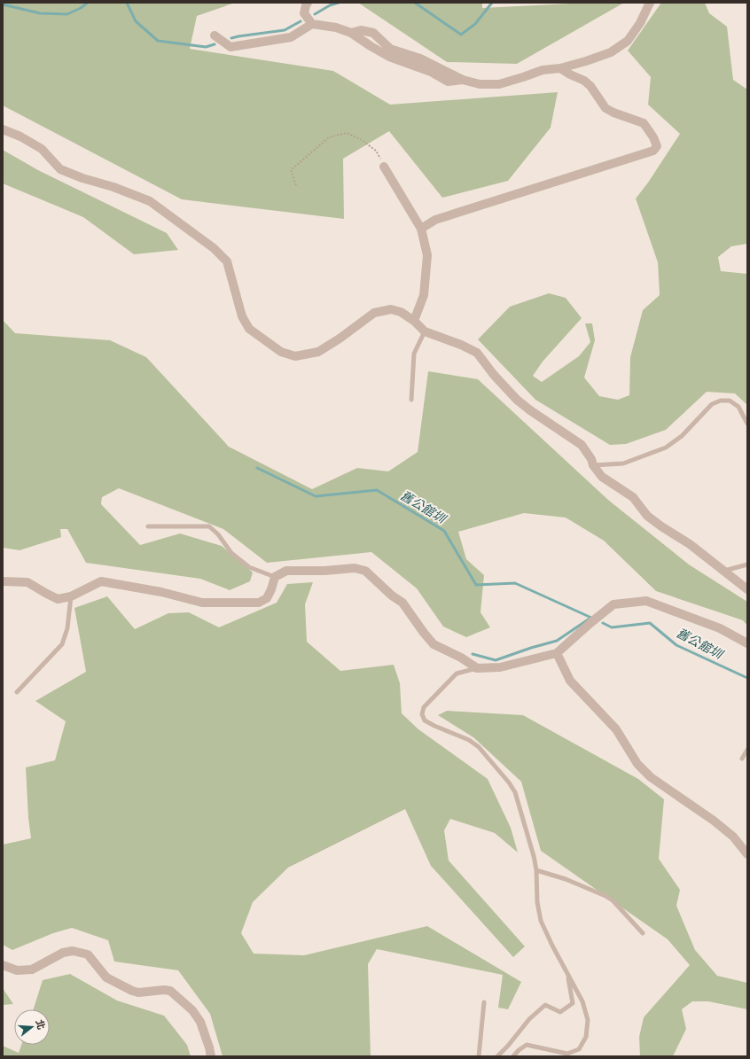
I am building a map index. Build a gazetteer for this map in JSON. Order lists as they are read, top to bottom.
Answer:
{
  "water": ["舊公館圳"],
  "north": "right"
}
